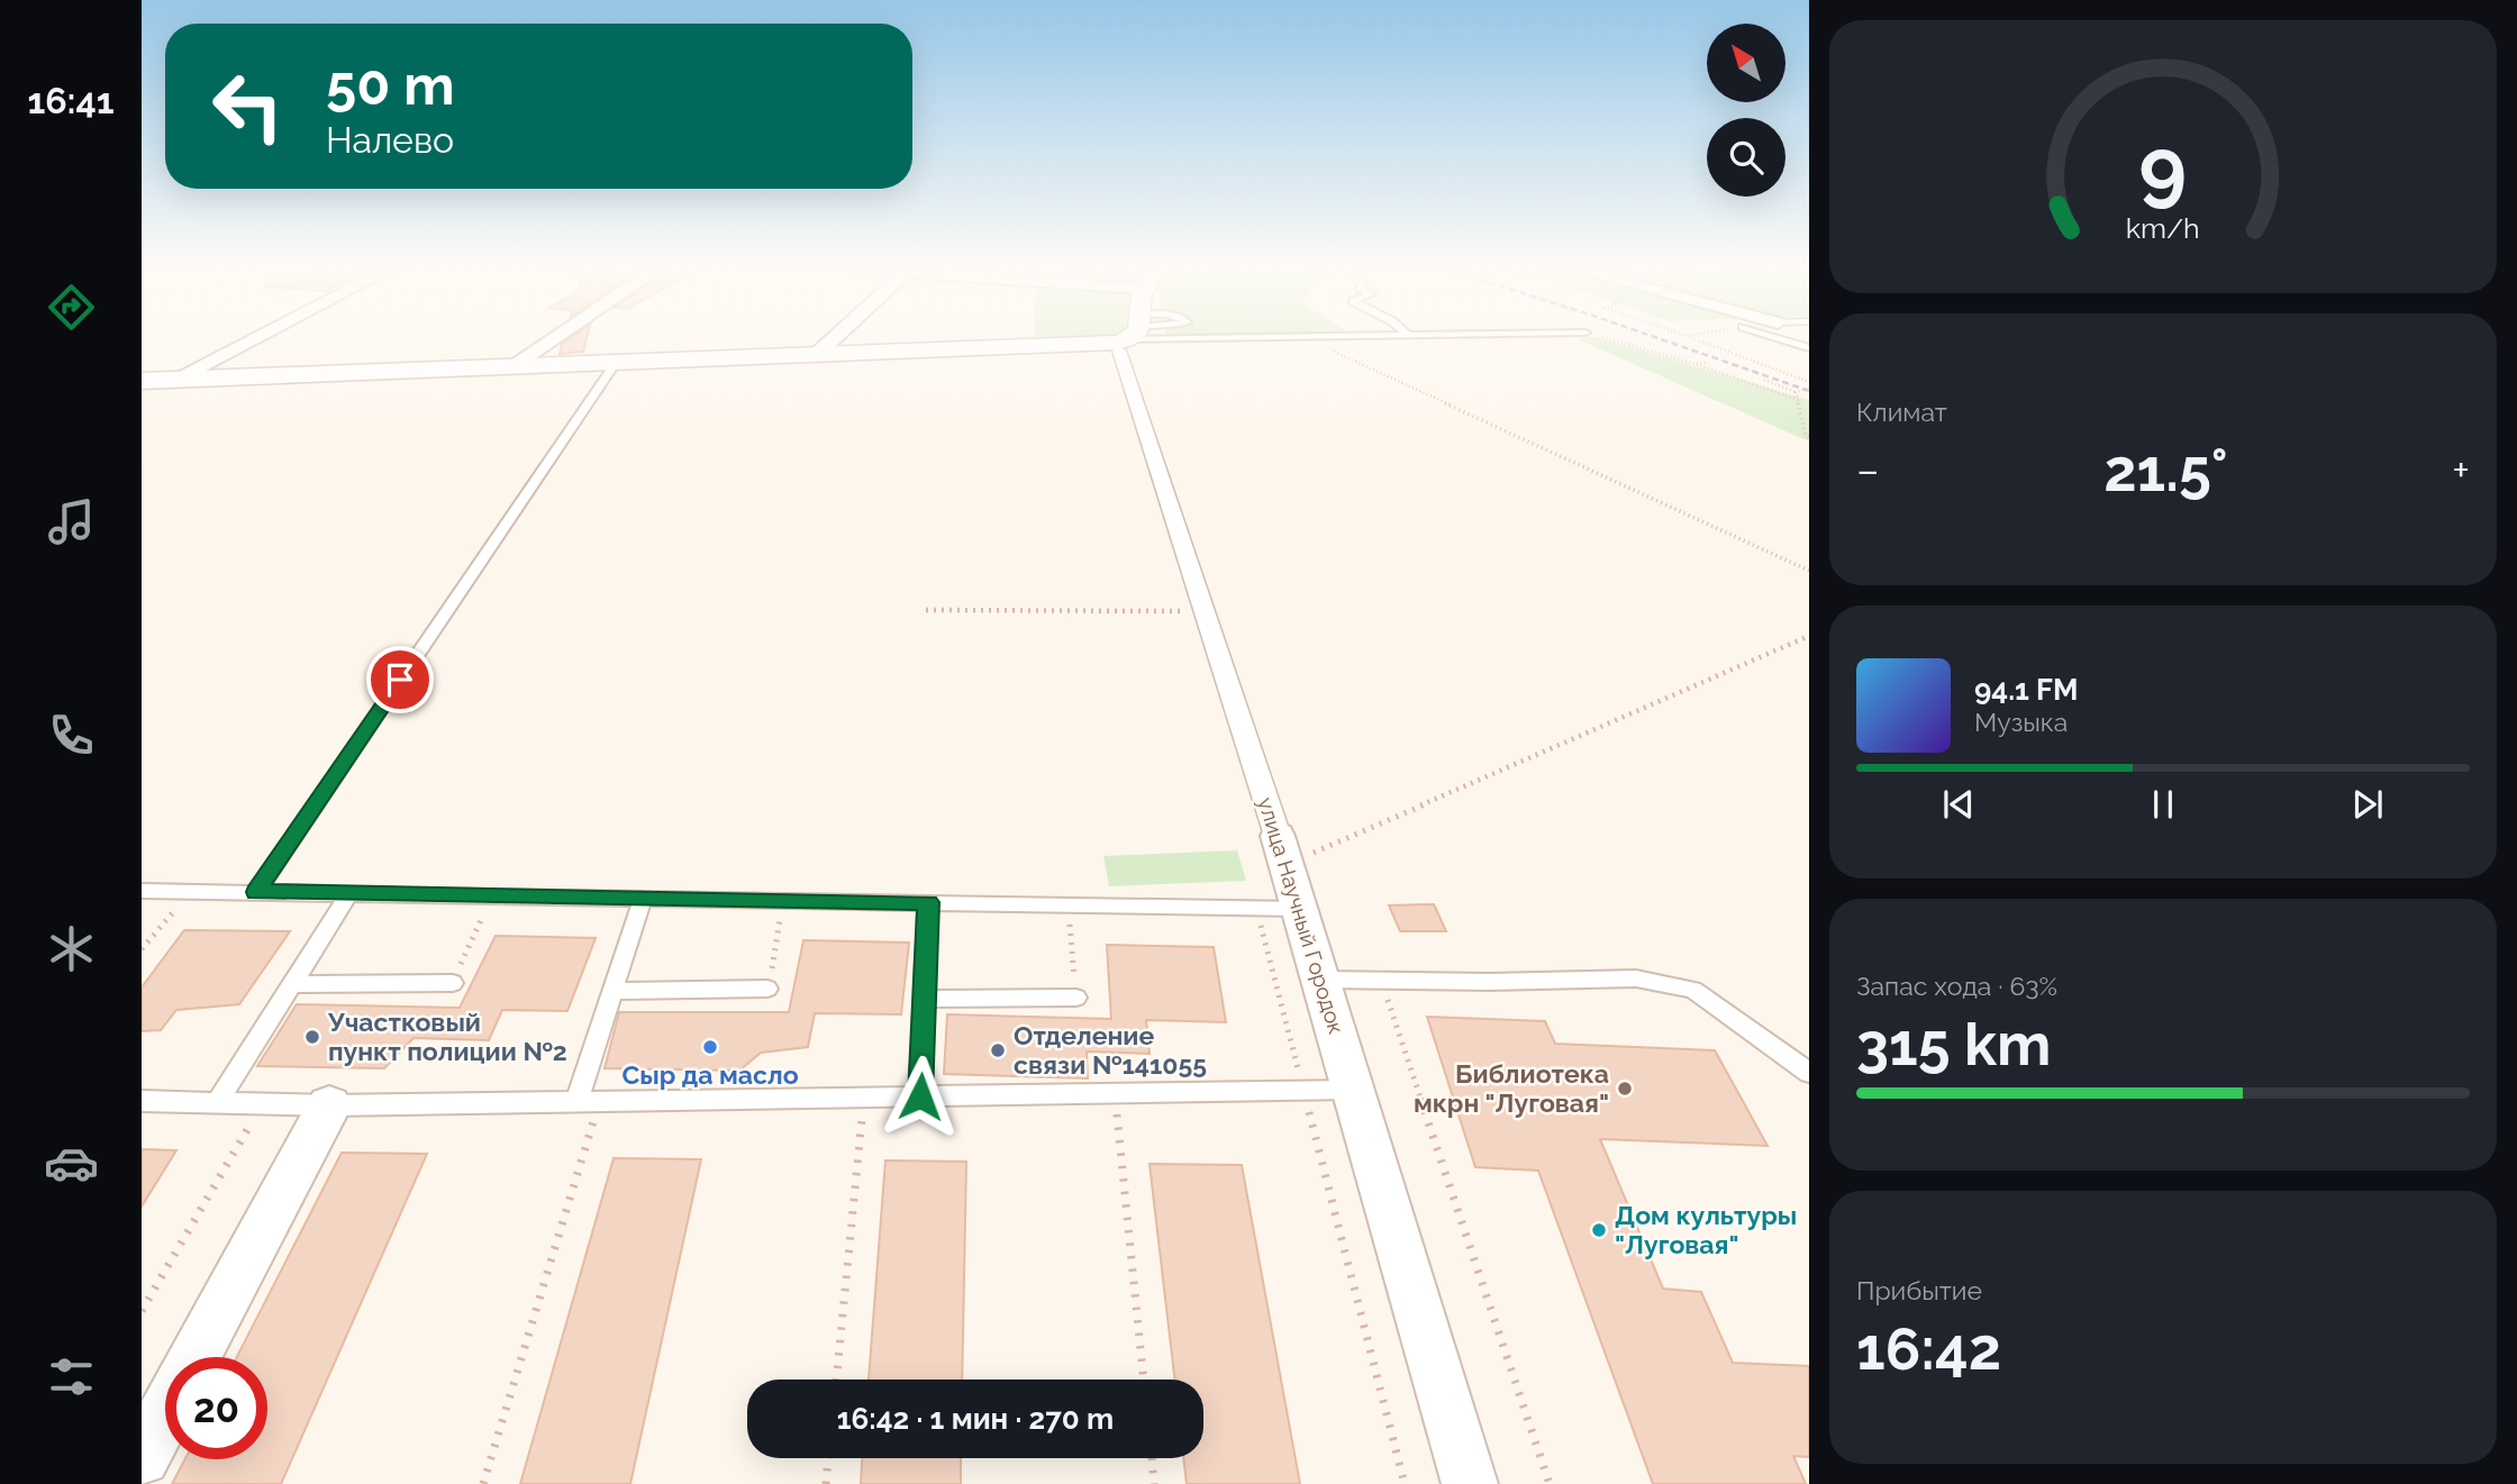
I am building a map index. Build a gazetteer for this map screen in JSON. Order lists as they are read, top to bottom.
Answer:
{
  "streets": {
    "street": ["улица Научный Городок"]
  },
  "places": [
    "Участковый пункт полиции №2",
    "Сыр да масло",
    "Отделение связи №141055",
    "Библиотека мкрн \"Луговая\"",
    "Дом культуры \"Луговая\""
  ],
  "north": "top left",
  "page": {
    "tabs": "16:41",
    "turn": ["50 m", "Налево"],
    "tile": [
      "Климат",
      ["Запас хода · 63%", "315 km"],
      ["Прибытие", "16:42"]
    ],
    "heat": ["−", "21.5°", "+"],
    "song": ["94.1 FM", "Музыка"],
    "limit": "20",
    "trip": "16:42 · 1 мин · 270 m",
    "gauge": ["9", "km/h"]
  }
}
